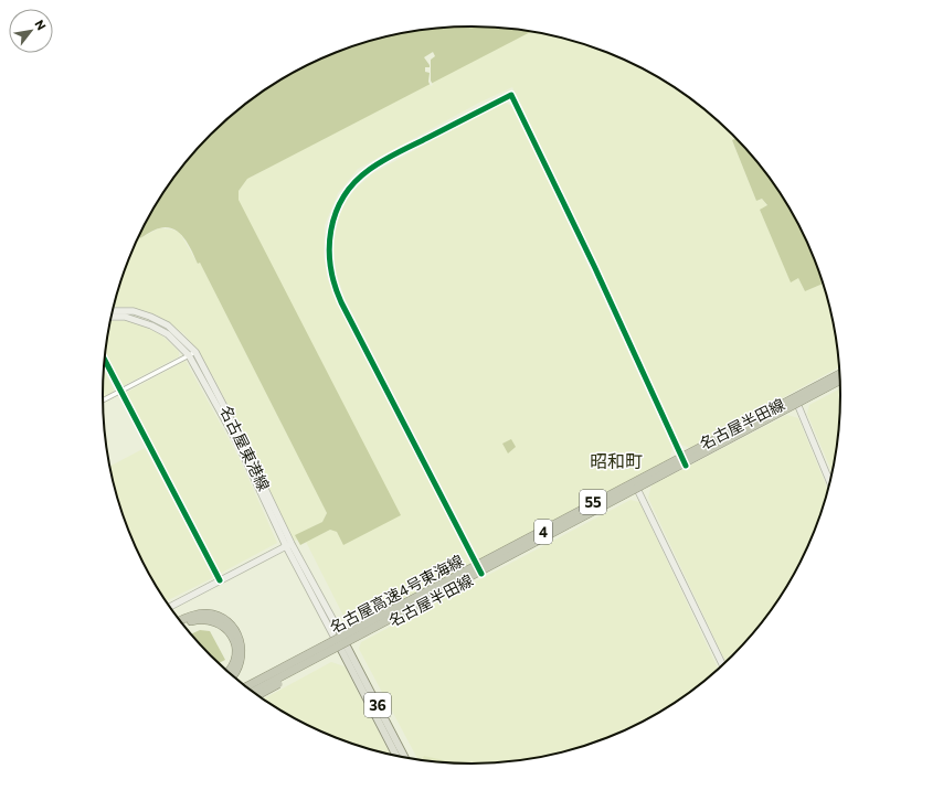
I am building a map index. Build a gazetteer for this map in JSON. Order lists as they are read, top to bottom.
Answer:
{
  "streets": {
    "highway": ["4", "名古屋高速4号東海線"],
    "main road": ["名古屋半田線", "55", "36"],
    "street": ["名古屋東港線"]
  },
  "crossings": [
    ["名古屋半田線", "名古屋東港線"],
    ["名古屋半田線", "名古屋高速4号東海線"],
    ["名古屋半田線", "36"],
    ["名古屋東港線", "36"],
    ["名古屋高速4号東海線", "36"]
  ],
  "districts": ["昭和町"],
  "north": "top right"
}
